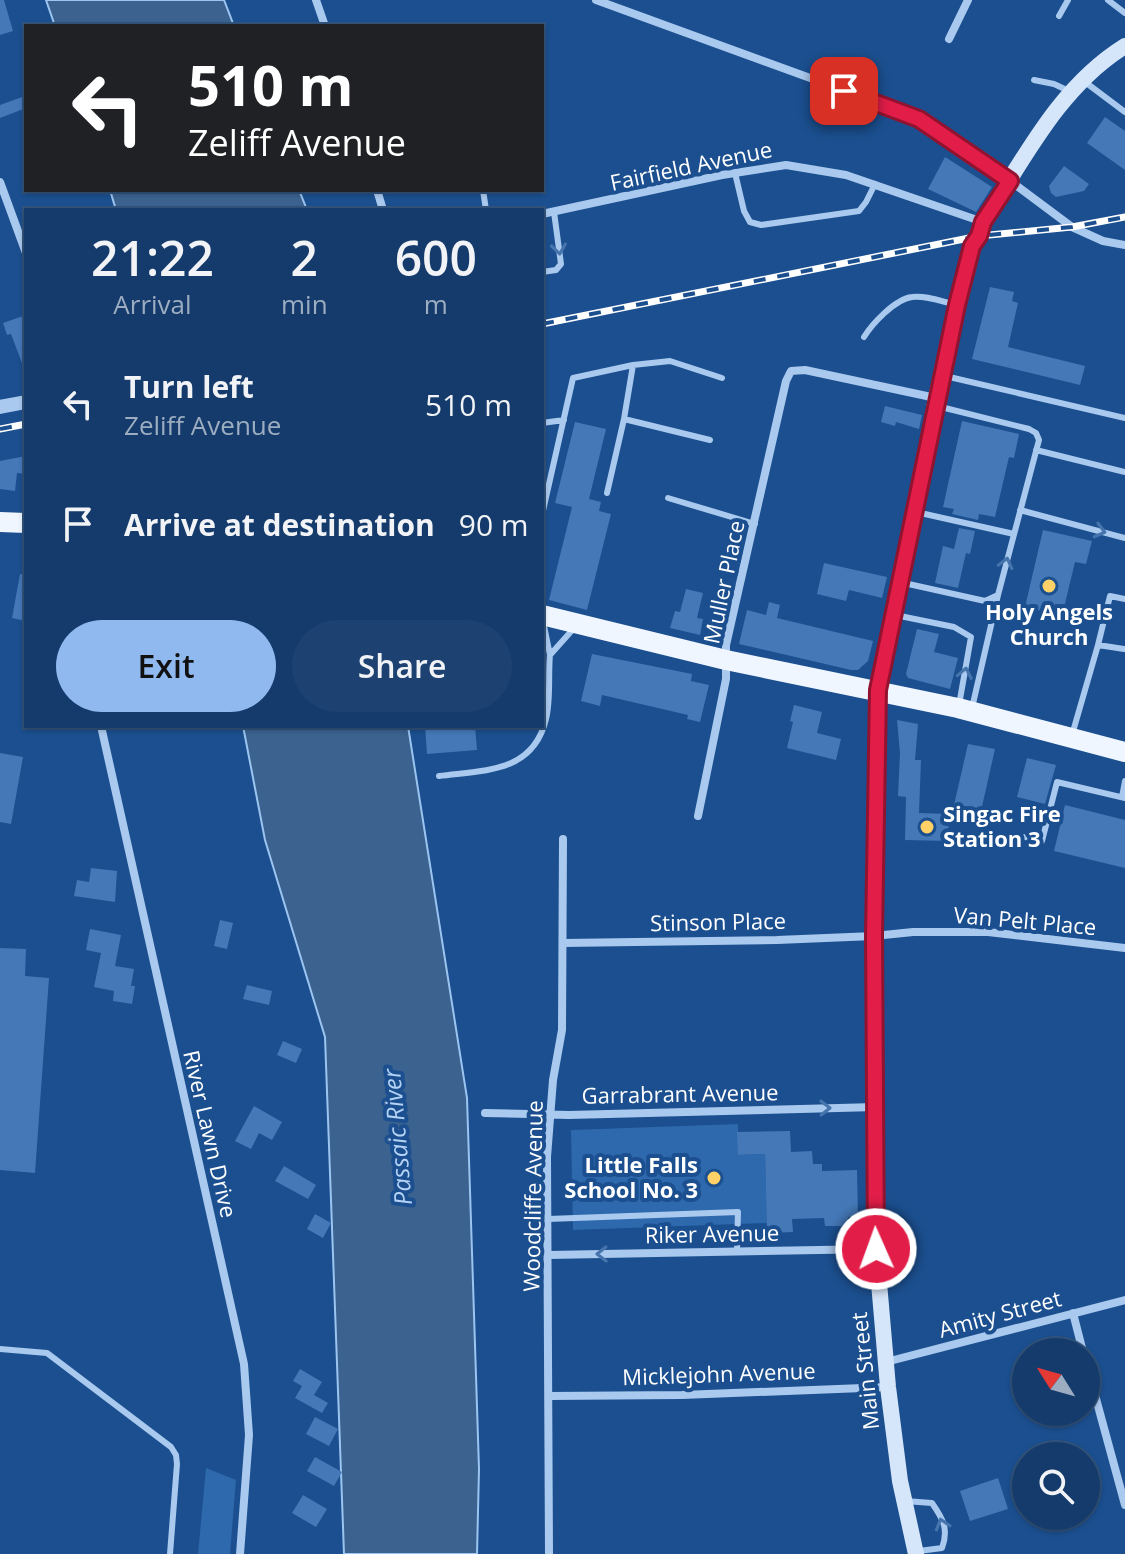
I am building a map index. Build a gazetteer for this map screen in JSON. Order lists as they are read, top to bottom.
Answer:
{
  "streets": {
    "main road": ["Main Street"],
    "street": [
      "Fairfield Avenue",
      "Muller Place",
      "Van Pelt Place",
      "Stinson Place",
      "Garrabrant Avenue",
      "River Lawn Drive",
      "Woodcliffe Avenue",
      "Riker Avenue",
      "Amity Street",
      "Micklejohn Avenue"
    ]
  },
  "crossings": [
    ["Fairfield Avenue", "Main Street"],
    ["Muller Place", "Main Street"],
    ["Van Pelt Place", "Stinson Place"],
    ["Van Pelt Place", "Main Street"],
    ["Stinson Place", "Woodcliffe Avenue"],
    ["Stinson Place", "Main Street"],
    ["Garrabrant Avenue", "Woodcliffe Avenue"],
    ["Garrabrant Avenue", "Main Street"],
    ["Woodcliffe Avenue", "Riker Avenue"],
    ["Woodcliffe Avenue", "Micklejohn Avenue"],
    ["Riker Avenue", "Main Street"],
    ["Amity Street", "Main Street"],
    ["Main Street", "Micklejohn Avenue"]
  ],
  "one_way": ["Garrabrant Avenue", "Riker Avenue"],
  "water": ["Passaic River"],
  "places": ["Holy Angels Church", "Singac Fire Station 3", "Little Falls School No. 3"],
  "north": "top left",
  "page": {
    "turn": ["510 m", "Zeliff Avenue"],
    "eta": [
      "21:22",
      "Arrival",
      "2",
      "min",
      "600",
      "m"
    ],
    "list": [
      {
        "name": "Turn left",
        "note": "Zeliff Avenue",
        "value": "510 m"
      },
      {
        "name": "Arrive at destination",
        "value": "90 m"
      }
    ],
    "buttons": ["Exit", "Share"]
  }
}
